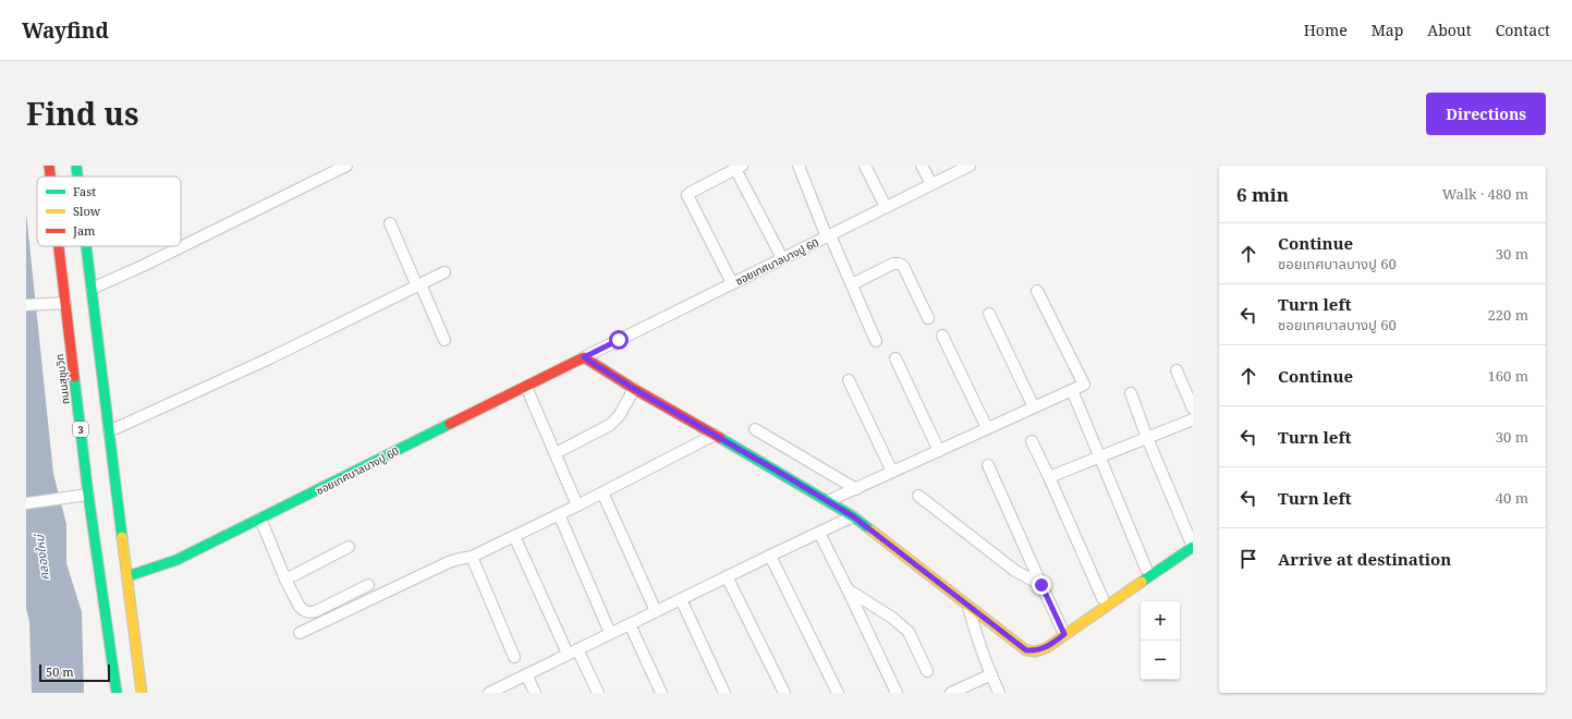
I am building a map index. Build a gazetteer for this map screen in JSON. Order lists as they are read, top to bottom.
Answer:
{
  "streets": {
    "main road": ["ซอยเทศบาลบางปู 60", "ถนนสุขุมวิท", "3"]
  },
  "water": ["คลองใหม่"],
  "legend": ["Fast", "Slow", "Jam"],
  "scale_bar": "50 m",
  "page": {
    "header": "Wayfind",
    "nav": [
      "Home",
      "Map",
      "About",
      "Contact"
    ],
    "title": "Find us",
    "buttons": "Directions",
    "heading": ["6 min", "Walk · 480 m"],
    "list": [
      ["Continue", "ซอยเทศบาลบางปู 60", "30 m"],
      ["Turn left", "ซอยเทศบาลบางปู 60", "220 m"],
      ["Continue", "160 m"],
      ["Turn left", "30 m"],
      ["Turn left", "40 m"],
      "Arrive at destination"
    ],
    "map_buttons": ["+", "−"],
    "scale": "50 m"
  }
}
